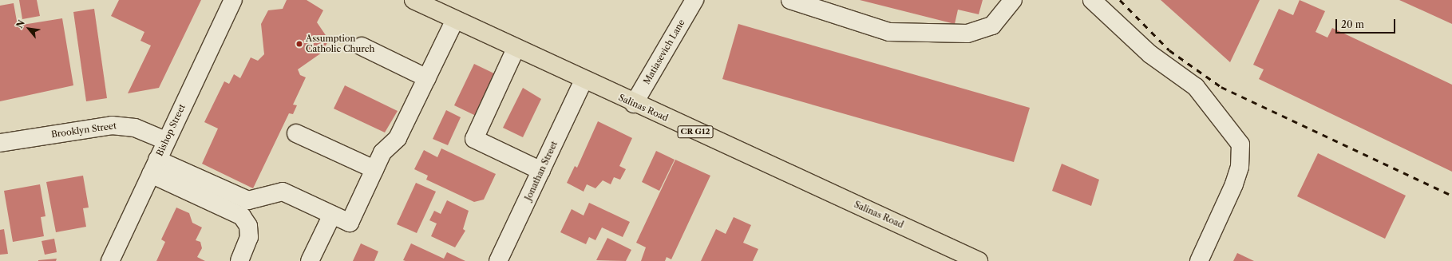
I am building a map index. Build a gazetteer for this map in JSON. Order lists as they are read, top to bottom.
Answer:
{
  "streets": {
    "main road": ["Salinas Road", "CR G12"],
    "street": [
      "Matiasevich Lane",
      "Brooklyn Street",
      "Bishop Street",
      "Jonathan Street"
    ]
  },
  "crossings": [
    ["Matiasevich Lane", "Salinas Road"],
    ["Salinas Road", "Jonathan Street"],
    ["Brooklyn Street", "Bishop Street"]
  ],
  "places": ["Assumption Catholic Church"],
  "scale_bar": "20 m",
  "north": "top left"
}
